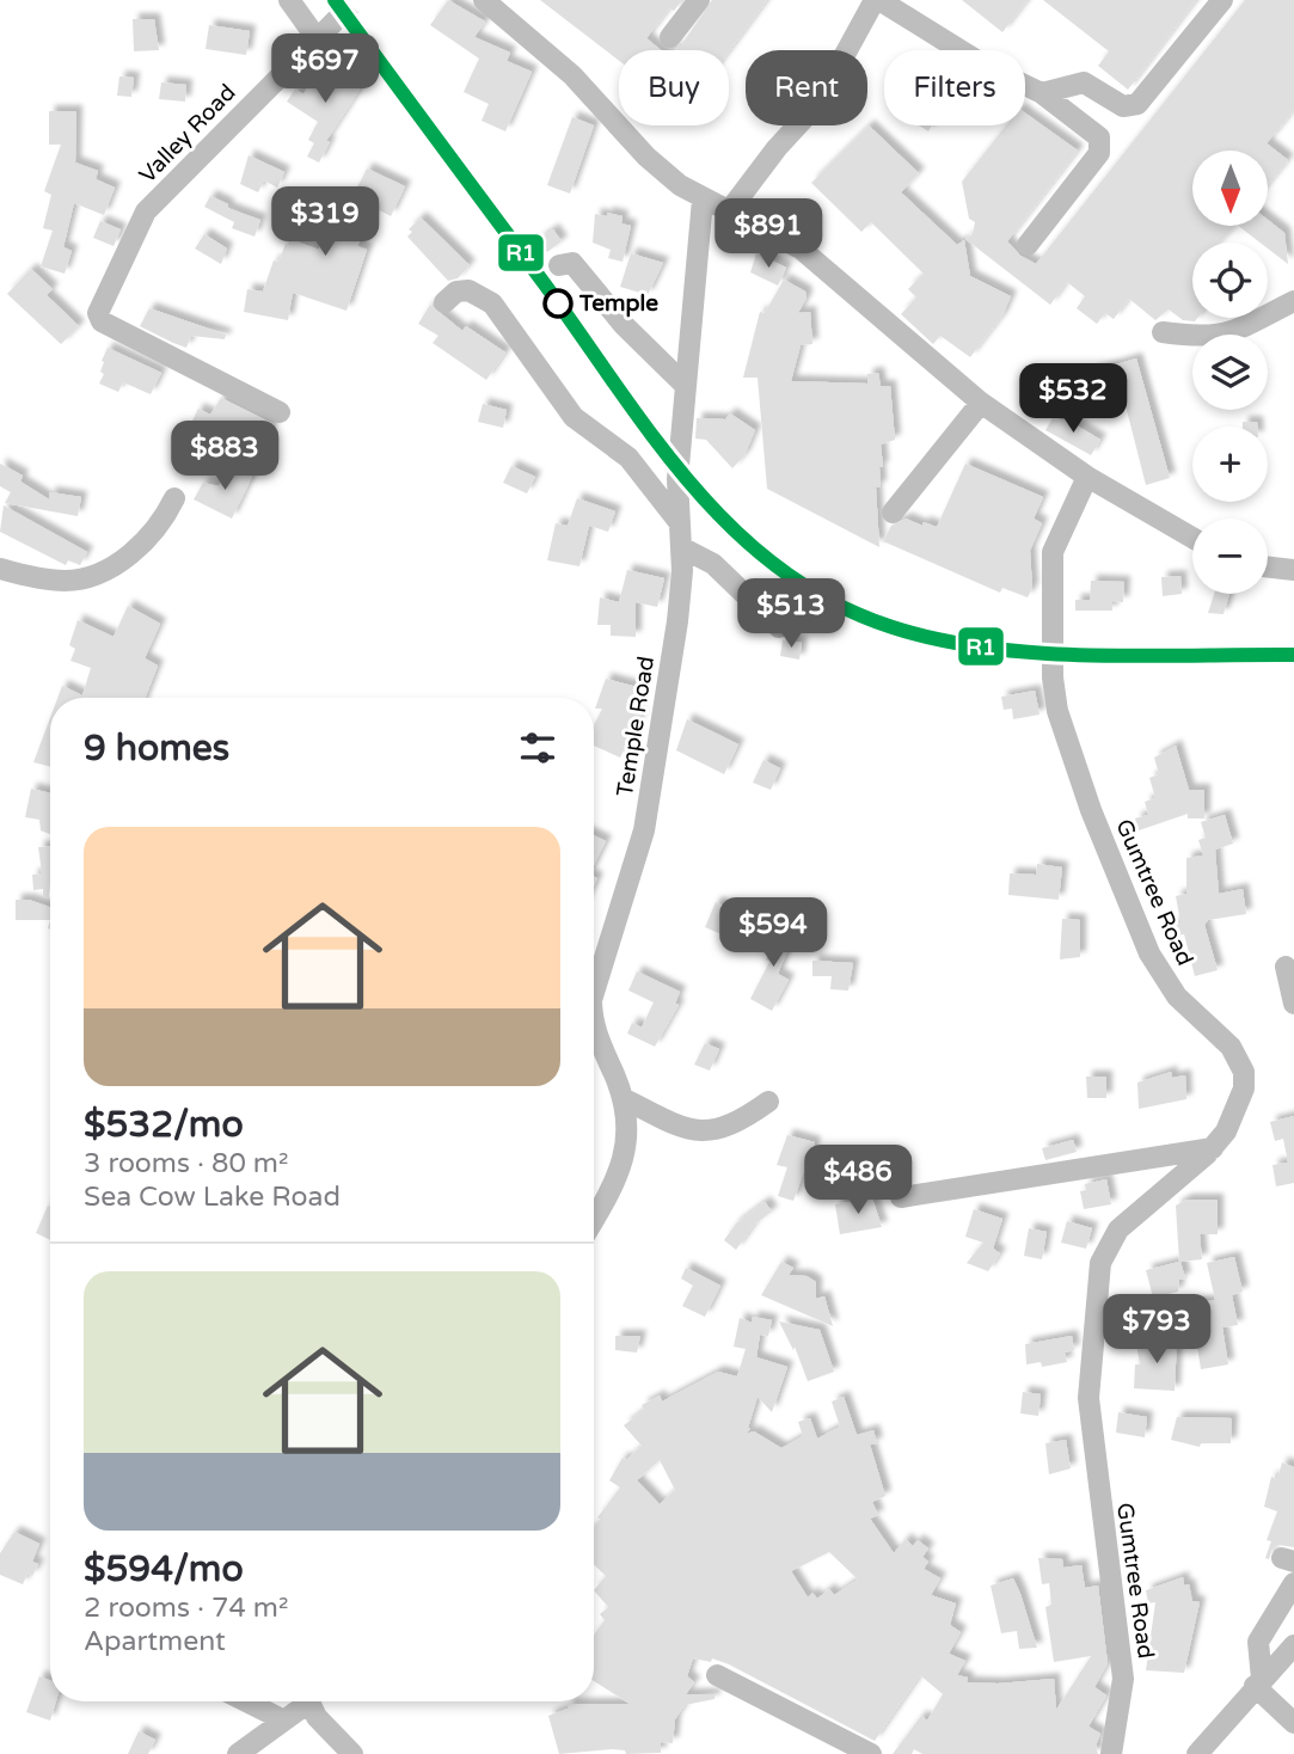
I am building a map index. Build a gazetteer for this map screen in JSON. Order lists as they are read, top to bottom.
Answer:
{
  "streets": {
    "street": ["Valley Road", "Temple Road", "Gumtree Road"]
  },
  "places": ["Temple"],
  "lines": ["transit line R1"],
  "north": "bottom",
  "page": {
    "price": [
      "$697",
      "$319",
      "$891",
      "$532",
      "$883",
      "$513",
      "$594",
      "$486",
      "$793"
    ],
    "chip": ["Buy", "Rent", "Filters"],
    "map_buttons": ["+", "−"],
    "heading": "9 homes",
    "list": [
      {
        "name": "$532/mo",
        "note": "3 rooms · 80 m² · Sea Cow Lake Road"
      },
      {
        "name": "$594/mo",
        "note": "2 rooms · 74 m² · Apartment"
      }
    ]
  }
}
